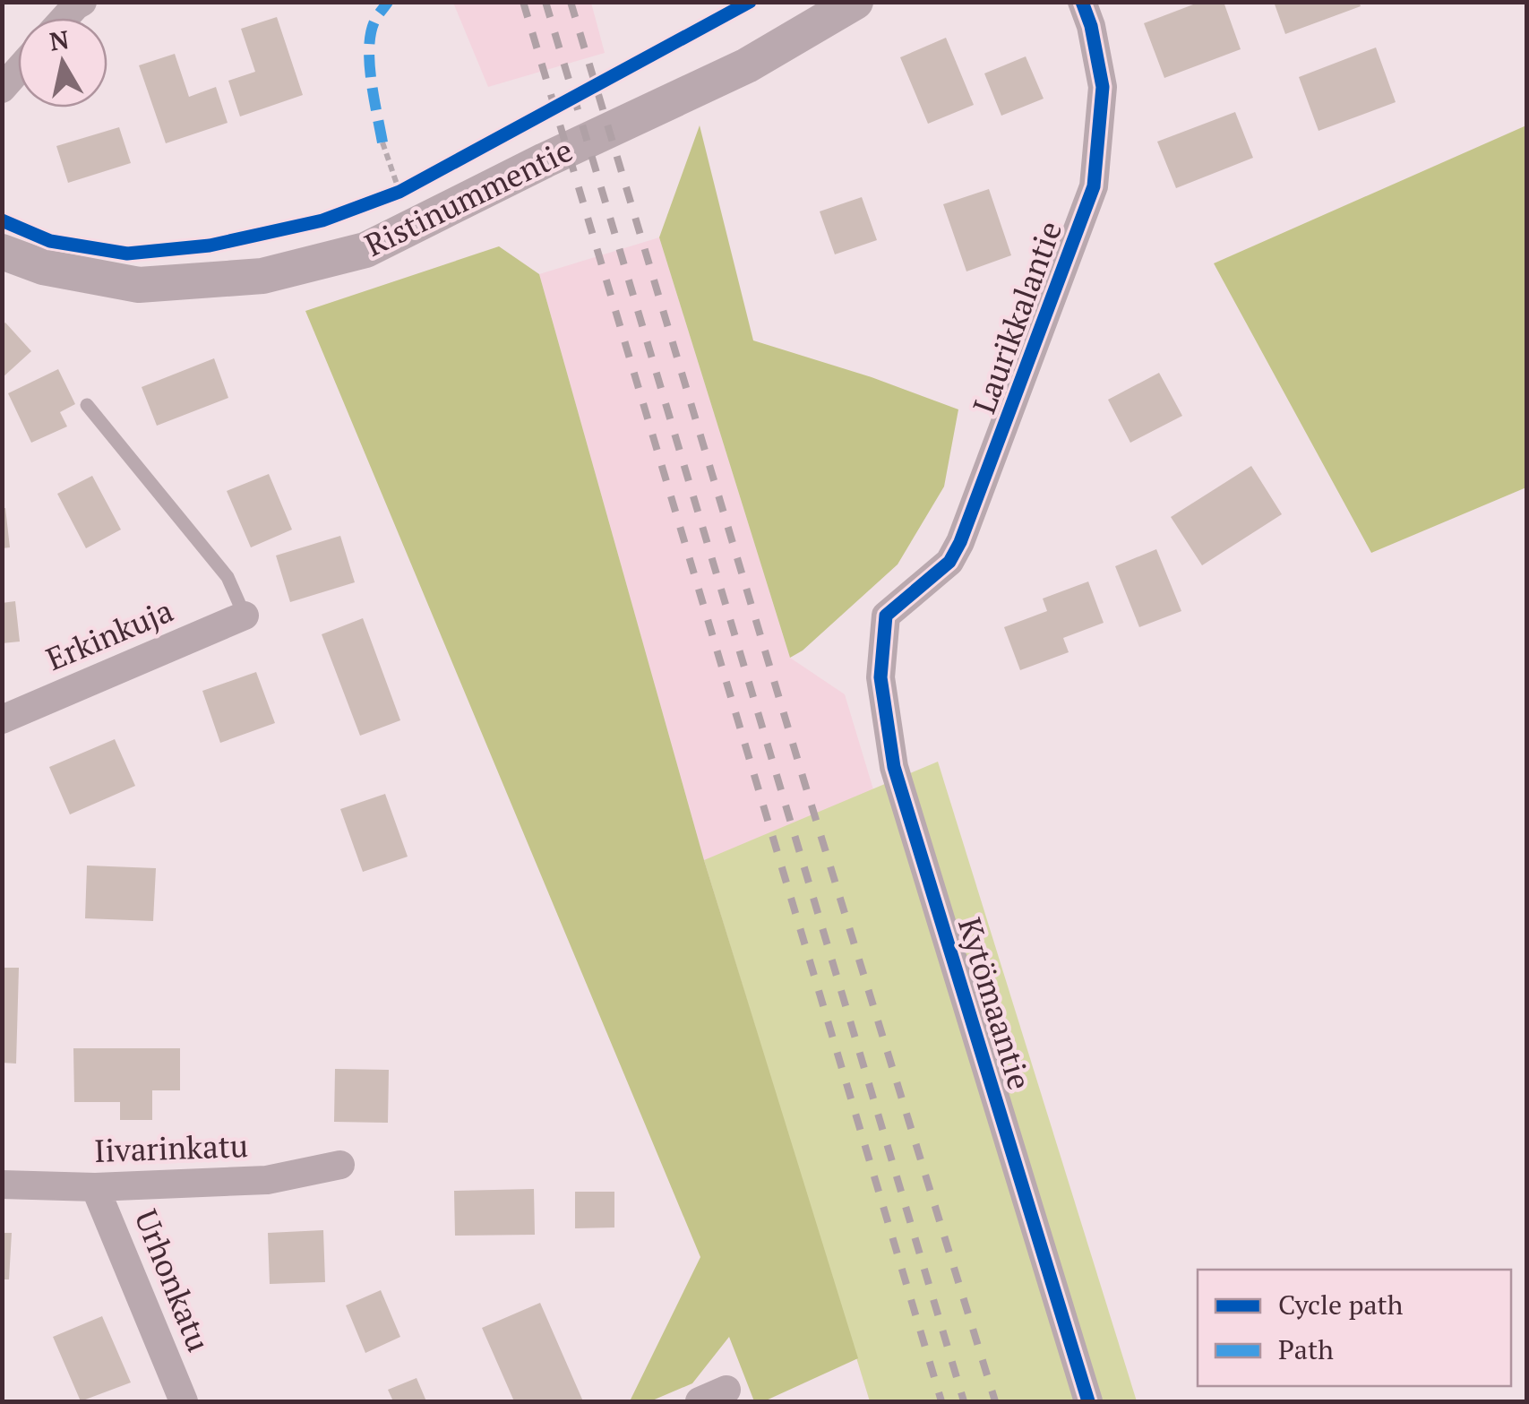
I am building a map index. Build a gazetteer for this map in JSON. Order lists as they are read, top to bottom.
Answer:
{
  "streets": {
    "street": [
      "Ristinummentie",
      "Laurikkalantie",
      "Erkinkuja",
      "Kytömaantie",
      "Iivarinkatu",
      "Urhonkatu"
    ]
  },
  "crossings": [
    ["Laurikkalantie", "Kytömaantie"],
    ["Iivarinkatu", "Urhonkatu"]
  ],
  "legend": ["Cycle path", "Path"],
  "north": "top"
}
